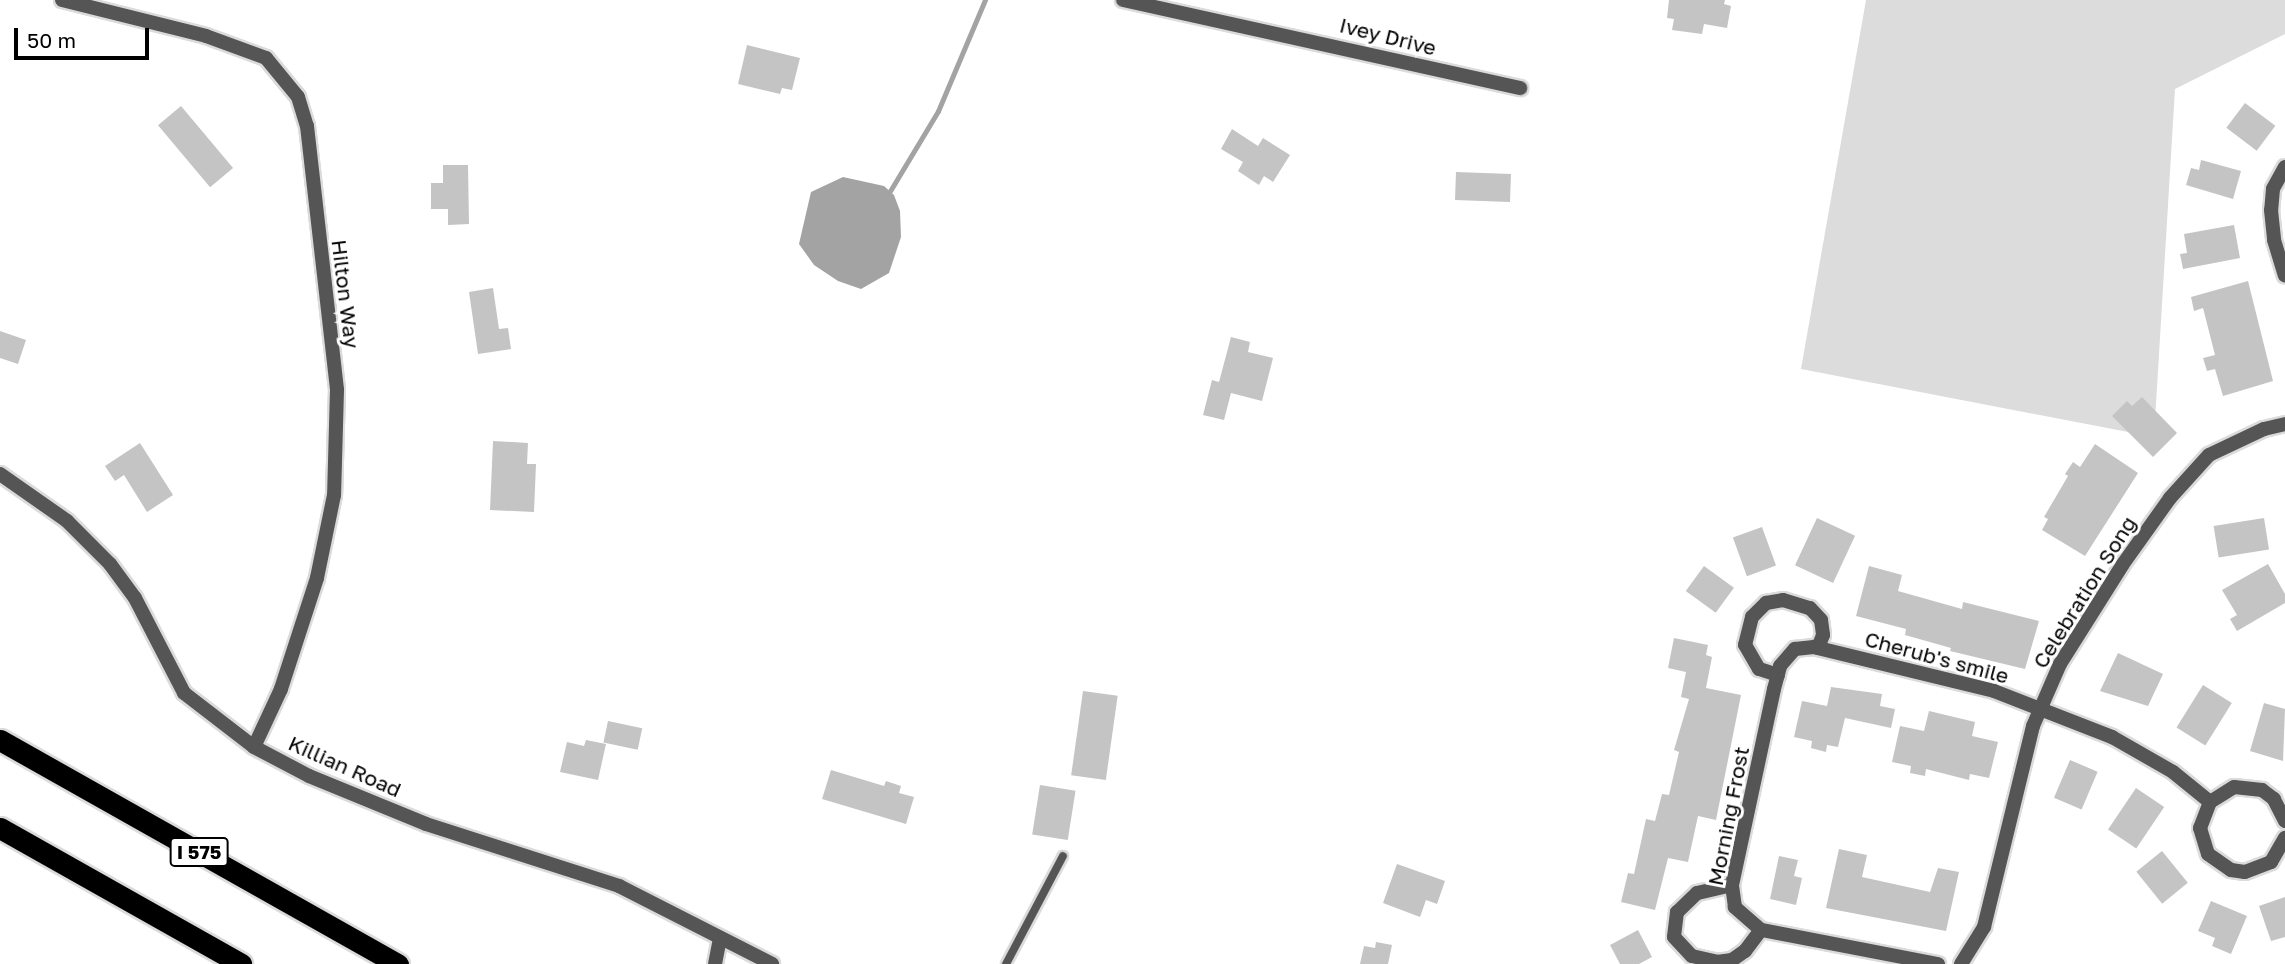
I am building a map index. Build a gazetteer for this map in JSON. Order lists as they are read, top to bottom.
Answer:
{
  "streets": {
    "highway": ["I 575"],
    "street": [
      "Ivey Drive",
      "Hilton Way",
      "Celebration Song",
      "Cherub's smile",
      "Killian Road",
      "Morning Frost"
    ]
  },
  "crossings": [
    ["Hilton Way", "Killian Road"],
    ["Celebration Song", "Cherub's smile"],
    ["Cherub's smile", "Morning Frost"]
  ],
  "scale_bar": "50 m"
}
